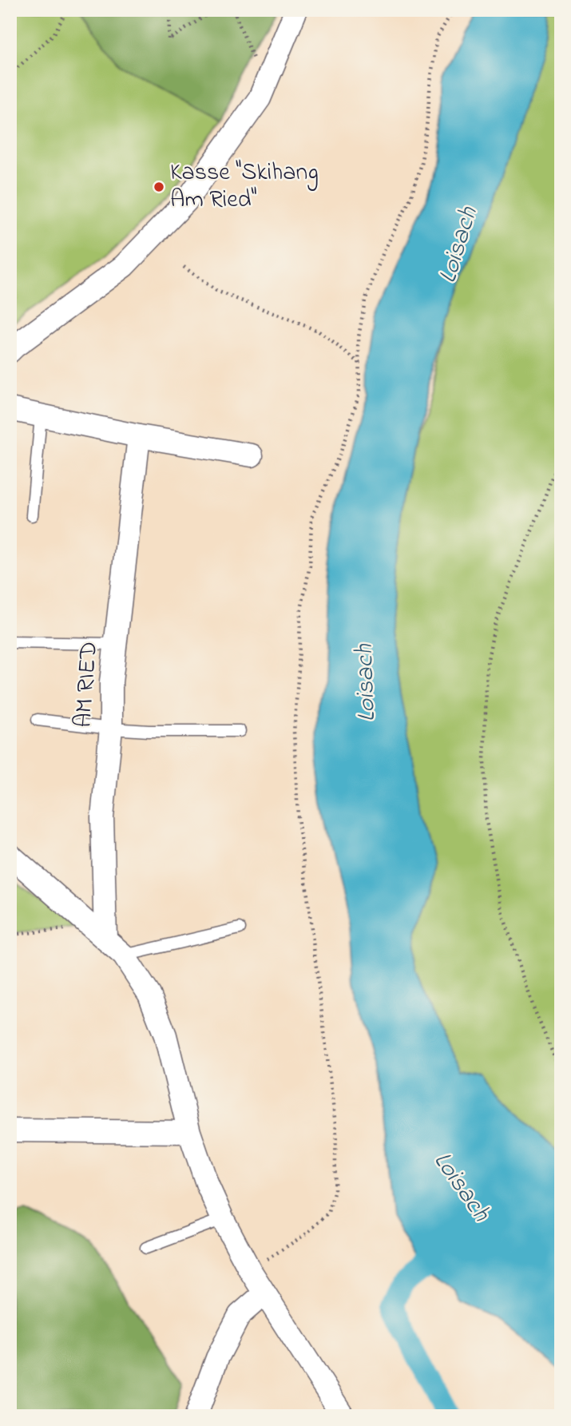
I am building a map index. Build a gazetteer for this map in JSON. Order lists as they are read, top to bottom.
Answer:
{
  "streets": {
    "street": ["AM RIED"]
  },
  "water": ["Loisach"],
  "places": ["Kasse \"Skihang Am Ried\""]
}
